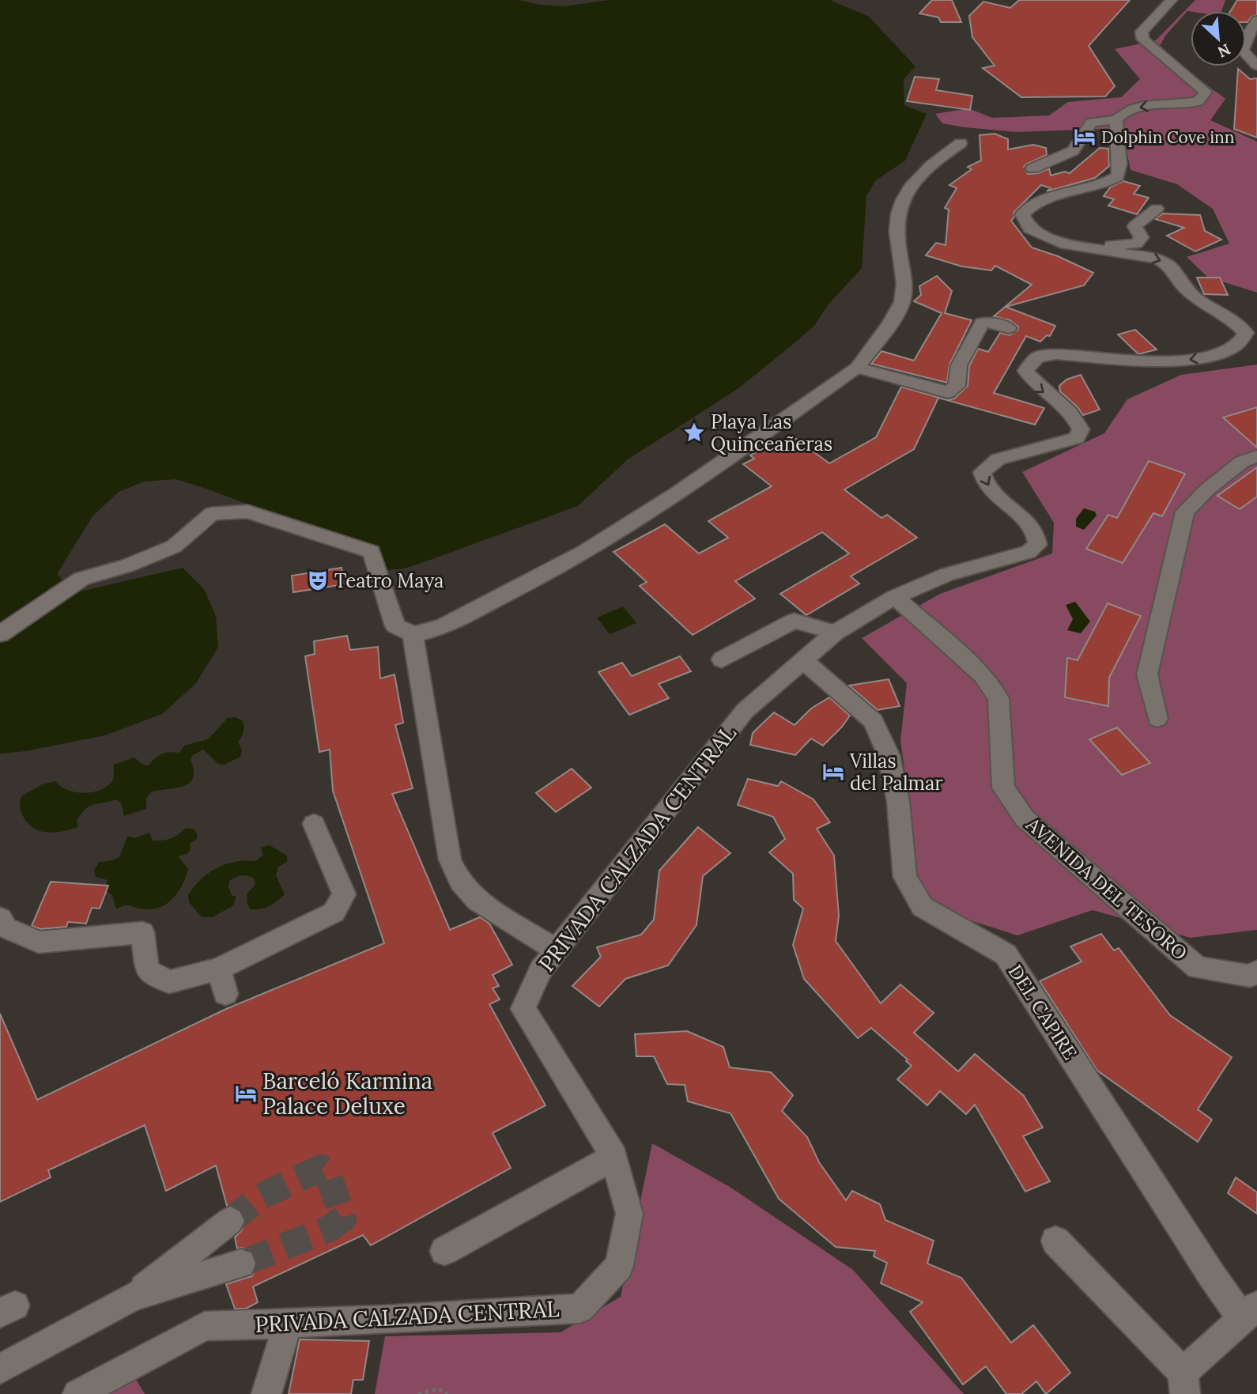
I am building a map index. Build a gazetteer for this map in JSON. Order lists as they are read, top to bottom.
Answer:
{
  "streets": {
    "street": ["PRIVADA CALZADA CENTRAL", "AVENIDA DEL TESORO", "DEL CAPIRE"]
  },
  "crossings": [
    ["PRIVADA CALZADA CENTRAL", "AVENIDA DEL TESORO"],
    ["PRIVADA CALZADA CENTRAL", "DEL CAPIRE"]
  ],
  "places": {
    "hotel": ["Dolphin Cove inn", "Villas del Palmar", "Barceló Karmina Palace Deluxe"],
    "place": ["Playa Las Quinceañeras"],
    "theatre": ["Teatro Maya"]
  },
  "north": "bottom right"
}
